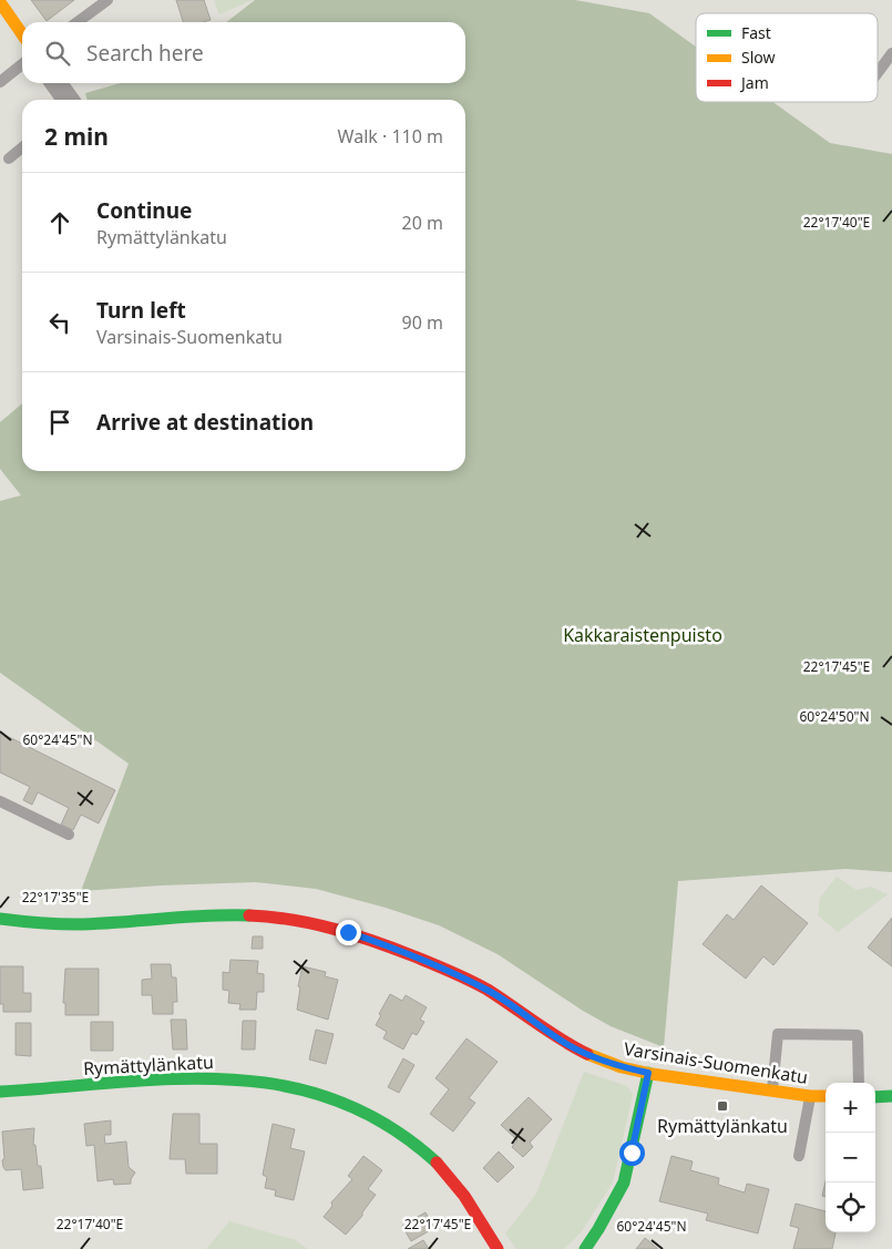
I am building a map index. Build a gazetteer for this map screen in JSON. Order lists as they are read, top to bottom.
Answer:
{
  "streets": {
    "street": ["Varsinais-Suomenkatu", "Rymättylänkatu"]
  },
  "parks": ["Kakkaraistenpuisto"],
  "places": {
    "transit": ["Rymättylänkatu"]
  },
  "legend": ["Fast", "Slow", "Jam"],
  "page": {
    "search": "Search here",
    "heading": ["2 min", "Walk · 110 m"],
    "list": [
      ["Continue", "Rymättylänkatu", "20 m"],
      ["Turn left", "Varsinais-Suomenkatu", "90 m"],
      "Arrive at destination"
    ],
    "map_buttons": ["+", "−"]
  },
  "coordinates": [
    "22°17'40\"E",
    "22°17'45\"E",
    "60°24'50\"N",
    "60°24'45\"N",
    "22°17'35\"E"
  ]
}
